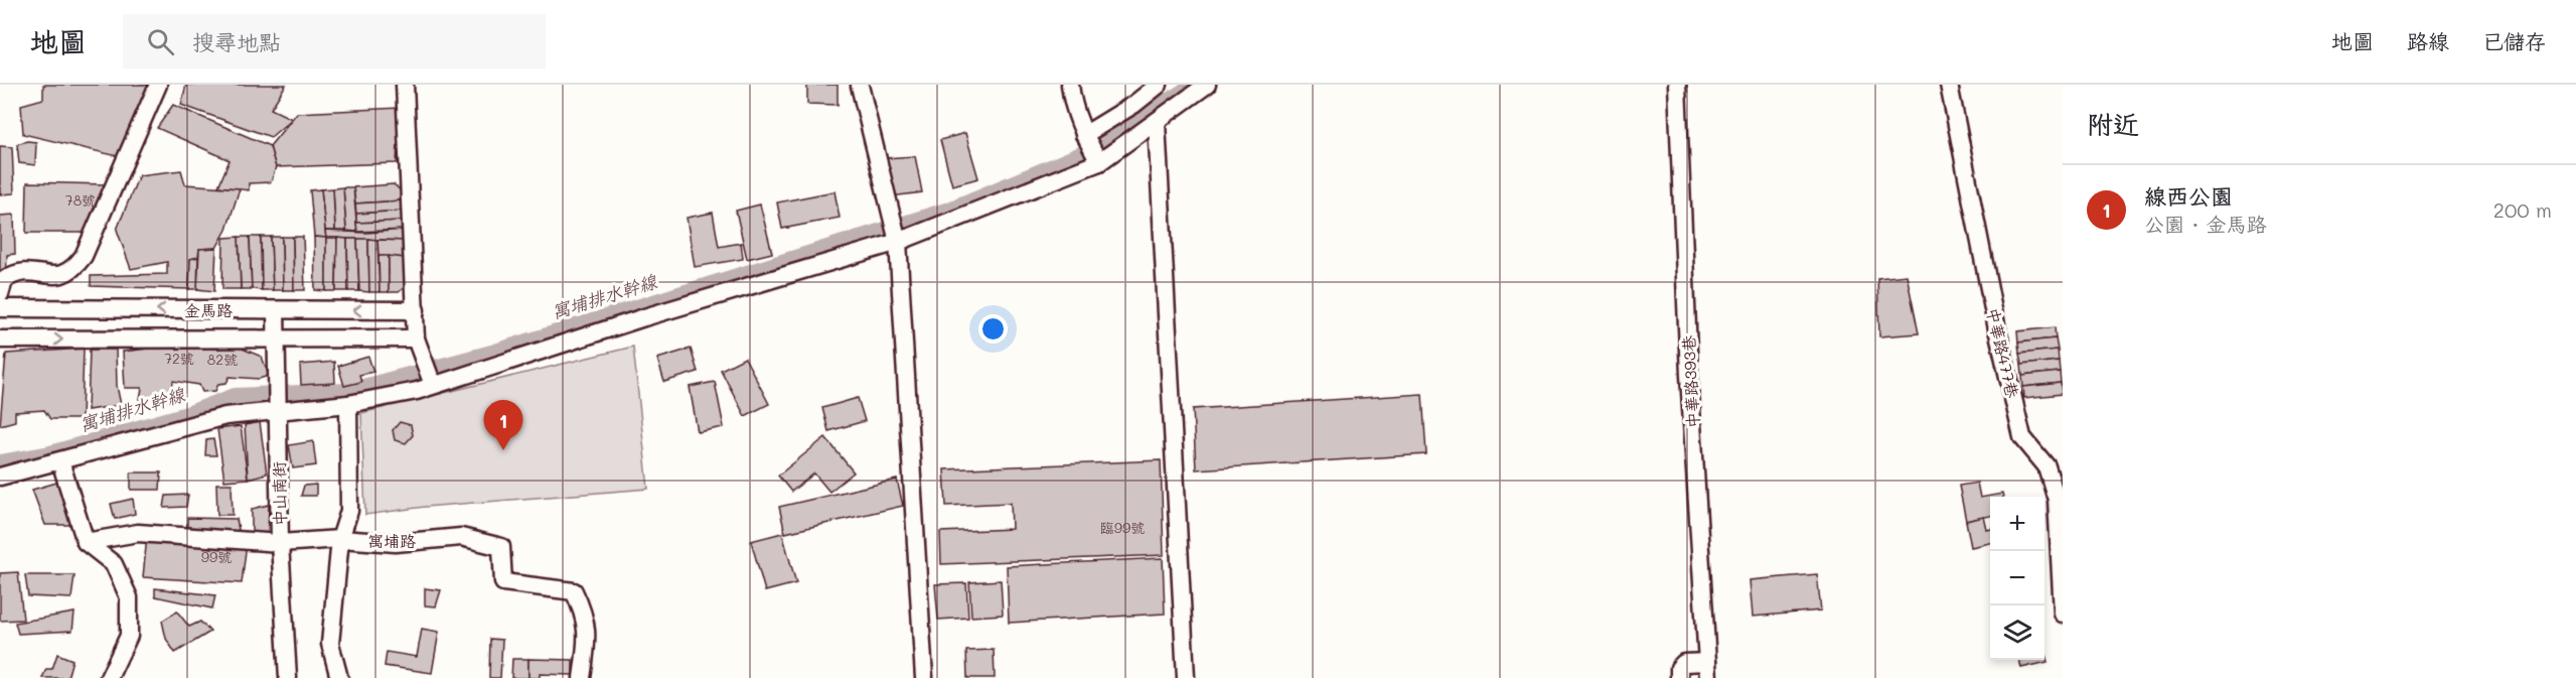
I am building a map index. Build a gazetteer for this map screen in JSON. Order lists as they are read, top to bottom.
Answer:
{
  "streets": {
    "street": [
      "金馬路",
      "中華路477巷",
      "中華路393巷",
      "中山南街",
      "寓埔路"
    ]
  },
  "crossings": [
    ["金馬路", "中山南街"],
    ["中山南街", "寓埔路"]
  ],
  "water": ["寓埔排水幹線"],
  "house_numbers": [
    "78號",
    "72號",
    "82號",
    "臨99號",
    "99號"
  ],
  "page": {
    "header": "地圖",
    "search": "搜尋地點",
    "nav": ["地圖", "路線", "已儲存"],
    "heading": "附近",
    "list": [
      {
        "mark": "1",
        "name": "線西公園",
        "note": "公園 · 金馬路",
        "value": "200 m"
      }
    ],
    "pins": "1",
    "map_buttons": ["+", "−"]
  }
}
